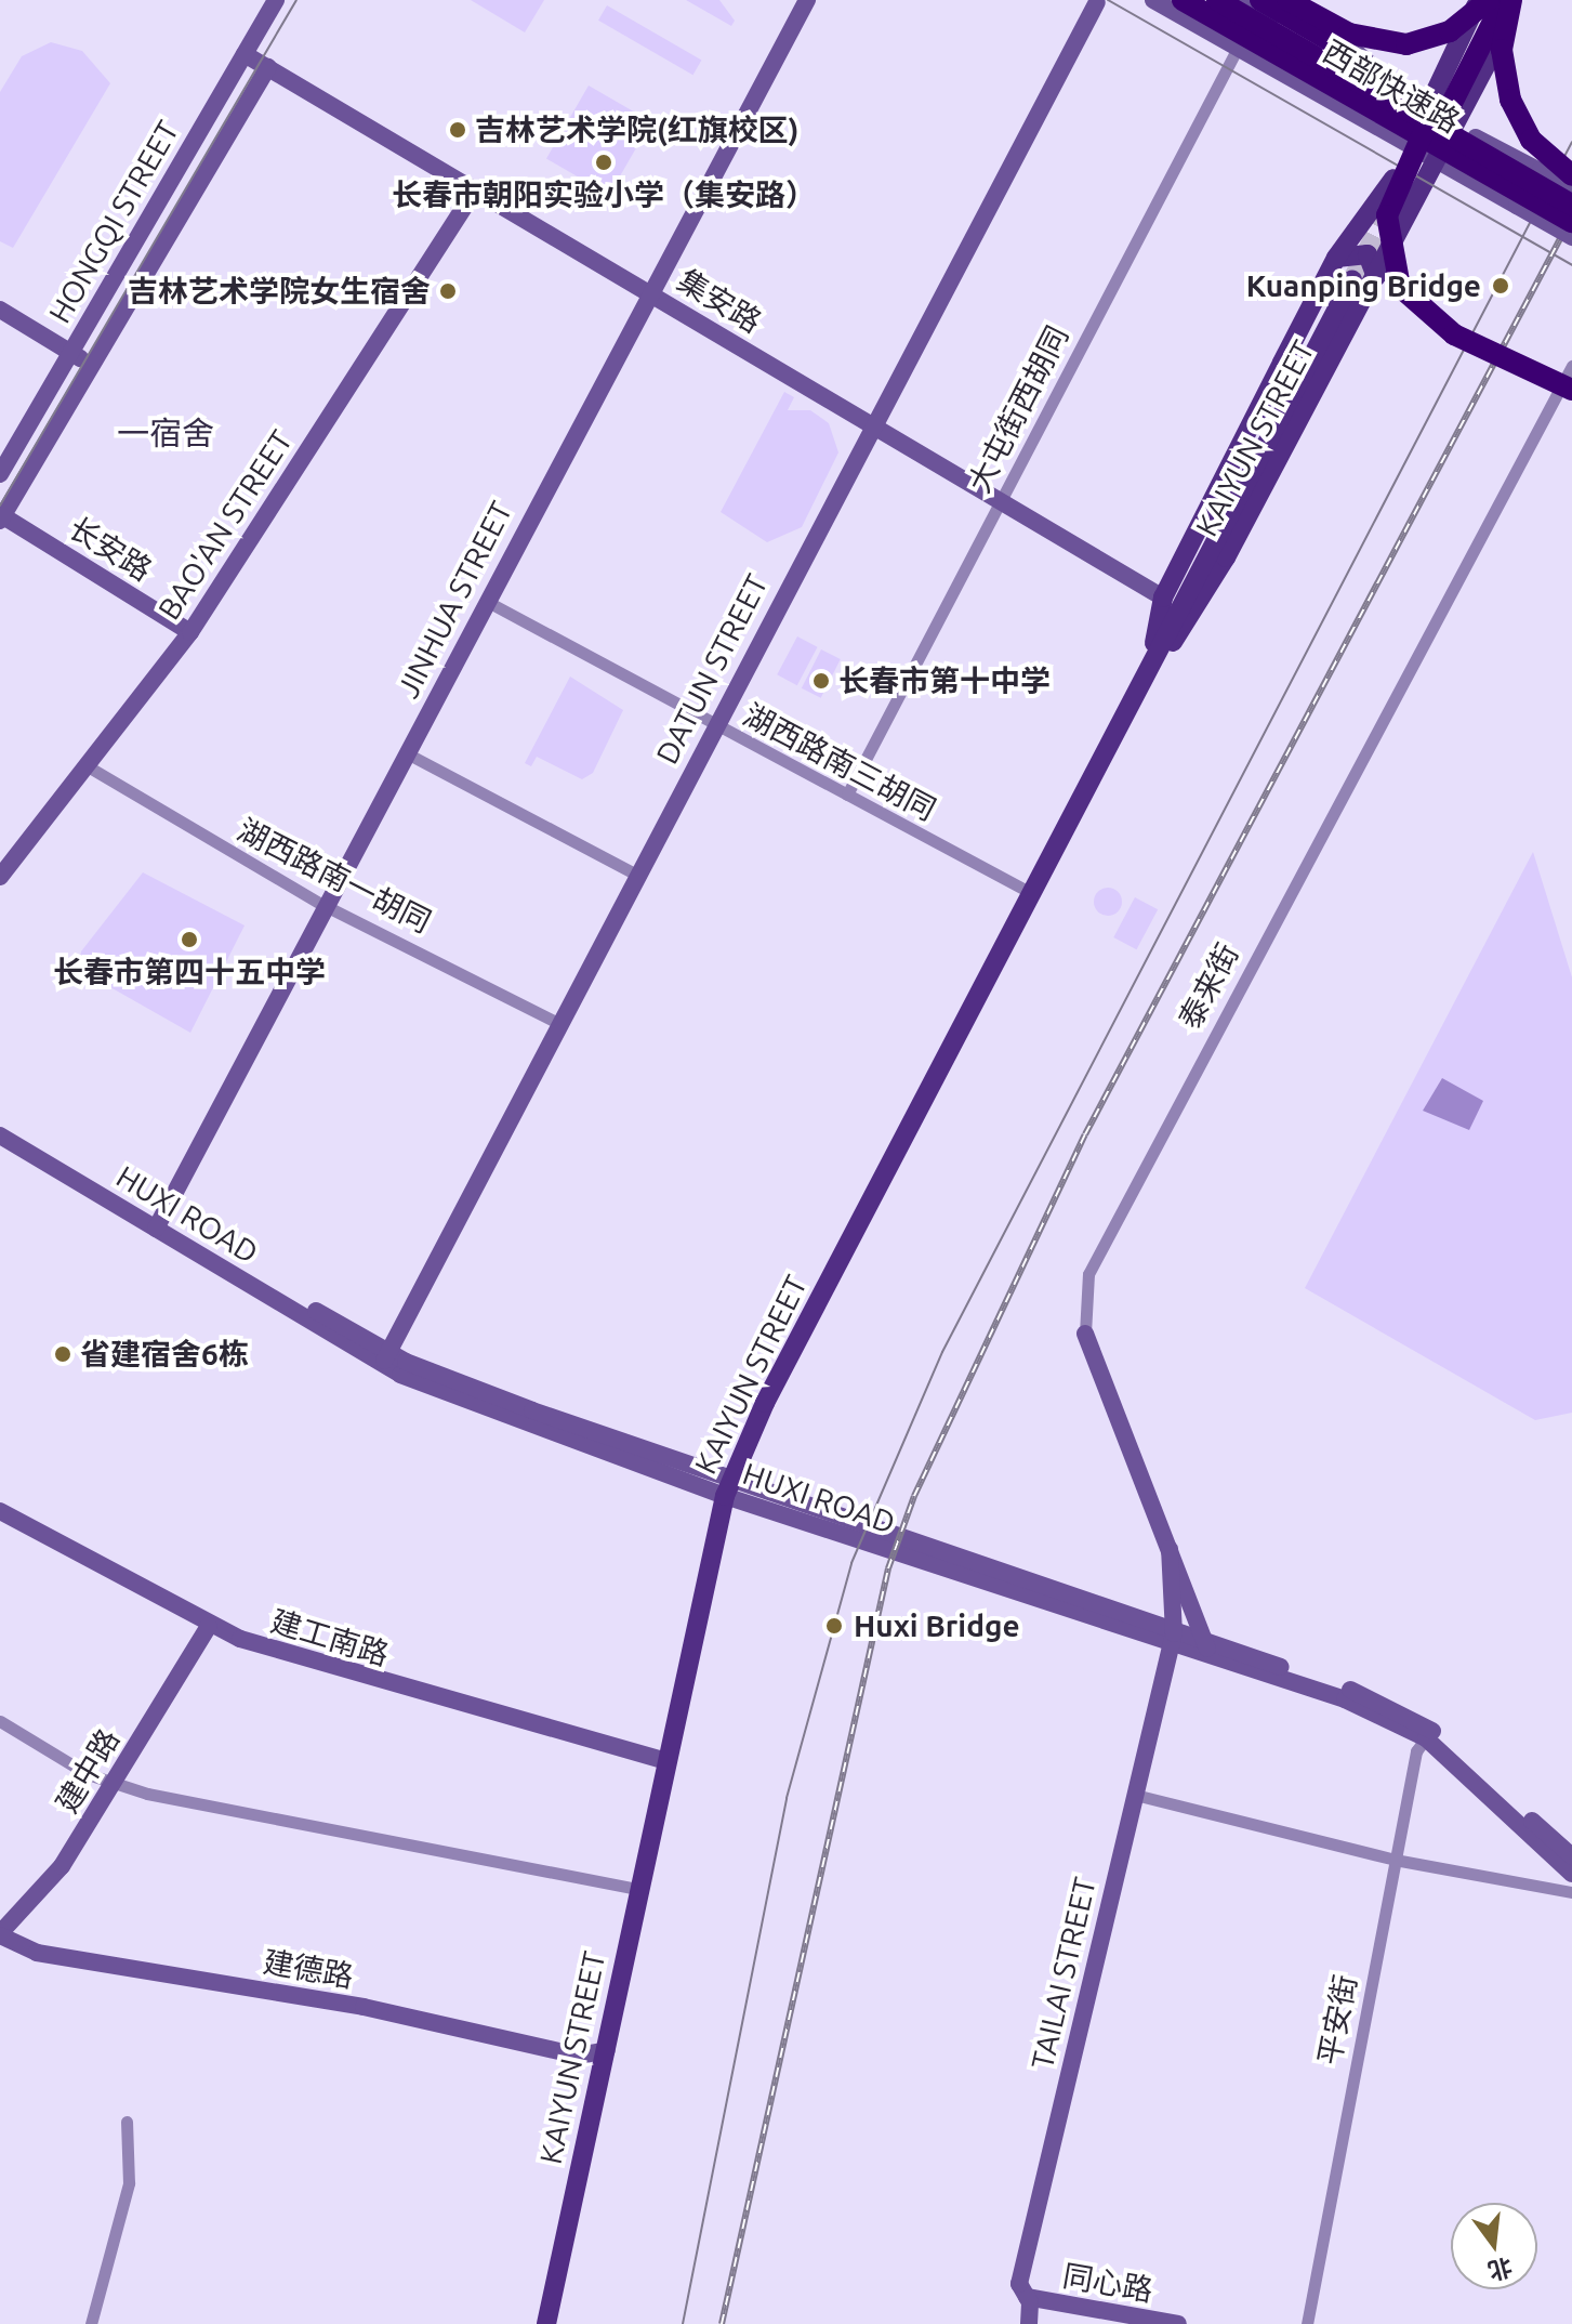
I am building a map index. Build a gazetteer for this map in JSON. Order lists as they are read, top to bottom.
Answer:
{
  "streets": {
    "highway": ["西部快速路"],
    "main road": ["KAIYUN STREET"],
    "street": [
      "HONGQI STREET",
      "集安路",
      "大屯街西胡同",
      "BAO'AN STREET",
      "长安路",
      "JINHUA STREET",
      "DATUN STREET",
      "湖西路南三胡同",
      "湖西路南一胡同",
      "泰来街",
      "HUXI ROAD",
      "建工南路",
      "建中路",
      "建德路",
      "TAILAI STREET",
      "平安街",
      "同心路"
    ]
  },
  "crossings": [
    ["HONGQI STREET", "集安路"],
    ["集安路", "大屯街西胡同"],
    ["集安路", "KAIYUN STREET"],
    ["集安路", "BAO'AN STREET"],
    ["集安路", "JINHUA STREET"],
    ["集安路", "DATUN STREET"],
    ["大屯街西胡同", "湖西路南三胡同"],
    ["KAIYUN STREET", "湖西路南三胡同"],
    ["KAIYUN STREET", "HUXI ROAD"],
    ["KAIYUN STREET", "建工南路"],
    ["KAIYUN STREET", "建德路"],
    ["BAO'AN STREET", "长安路"],
    ["BAO'AN STREET", "湖西路南一胡同"],
    ["JINHUA STREET", "湖西路南三胡同"],
    ["JINHUA STREET", "湖西路南一胡同"],
    ["JINHUA STREET", "HUXI ROAD"],
    ["DATUN STREET", "湖西路南三胡同"],
    ["DATUN STREET", "湖西路南一胡同"],
    ["DATUN STREET", "HUXI ROAD"],
    ["泰来街", "HUXI ROAD"],
    ["泰来街", "TAILAI STREET"],
    ["HUXI ROAD", "TAILAI STREET"],
    ["HUXI ROAD", "平安街"],
    ["建工南路", "建中路"],
    ["建中路", "建德路"],
    ["TAILAI STREET", "同心路"]
  ],
  "districts": ["一宿舍"],
  "places": [
    "吉林艺术学院(红旗校区)",
    "长春市朝阳实验小学（集安路）",
    "Kuanping Bridge",
    "吉林艺术学院女生宿舍",
    "长春市第十中学",
    "长春市第四十五中学",
    "省建宿舍6栋",
    "Huxi Bridge"
  ],
  "north": "bottom"
}
